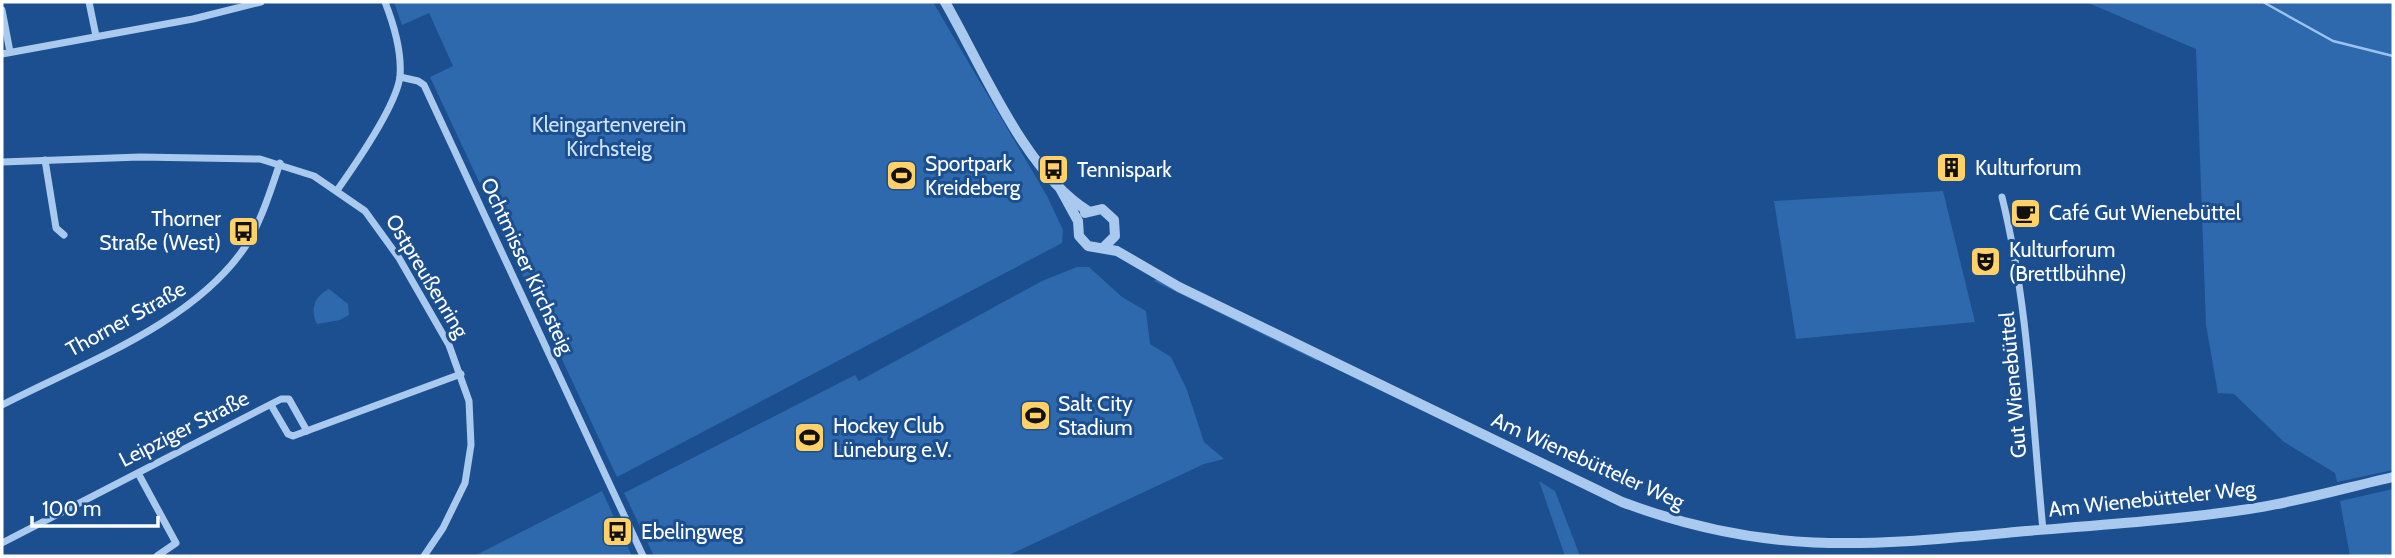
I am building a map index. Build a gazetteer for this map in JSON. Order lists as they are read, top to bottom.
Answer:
{
  "streets": {
    "street": [
      "Ochtmisser Kirchsteig",
      "Ostpreußenring",
      "Thorner Straße",
      "Gut Wienebüttel",
      "Leipziger Straße",
      "Am Wienebütteler Weg"
    ]
  },
  "crossings": [
    ["Ostpreußenring", "Thorner Straße"],
    ["Gut Wienebüttel", "Am Wienebütteler Weg"]
  ],
  "parks": ["Kleingartenverein Kirchsteig"],
  "places": {
    "building": ["Kulturforum"],
    "bus stop": ["Tennispark", "Thorner Straße (West)", "Ebelingweg"],
    "sports": ["Sportpark Kreideberg", "Salt City Stadium", "Hockey Club Lüneburg e.V."],
    "cafe": ["Café Gut Wienebüttel"],
    "theatre": ["Kulturforum (Brettlbühne)"]
  },
  "scale_bar": "100 m"
}
